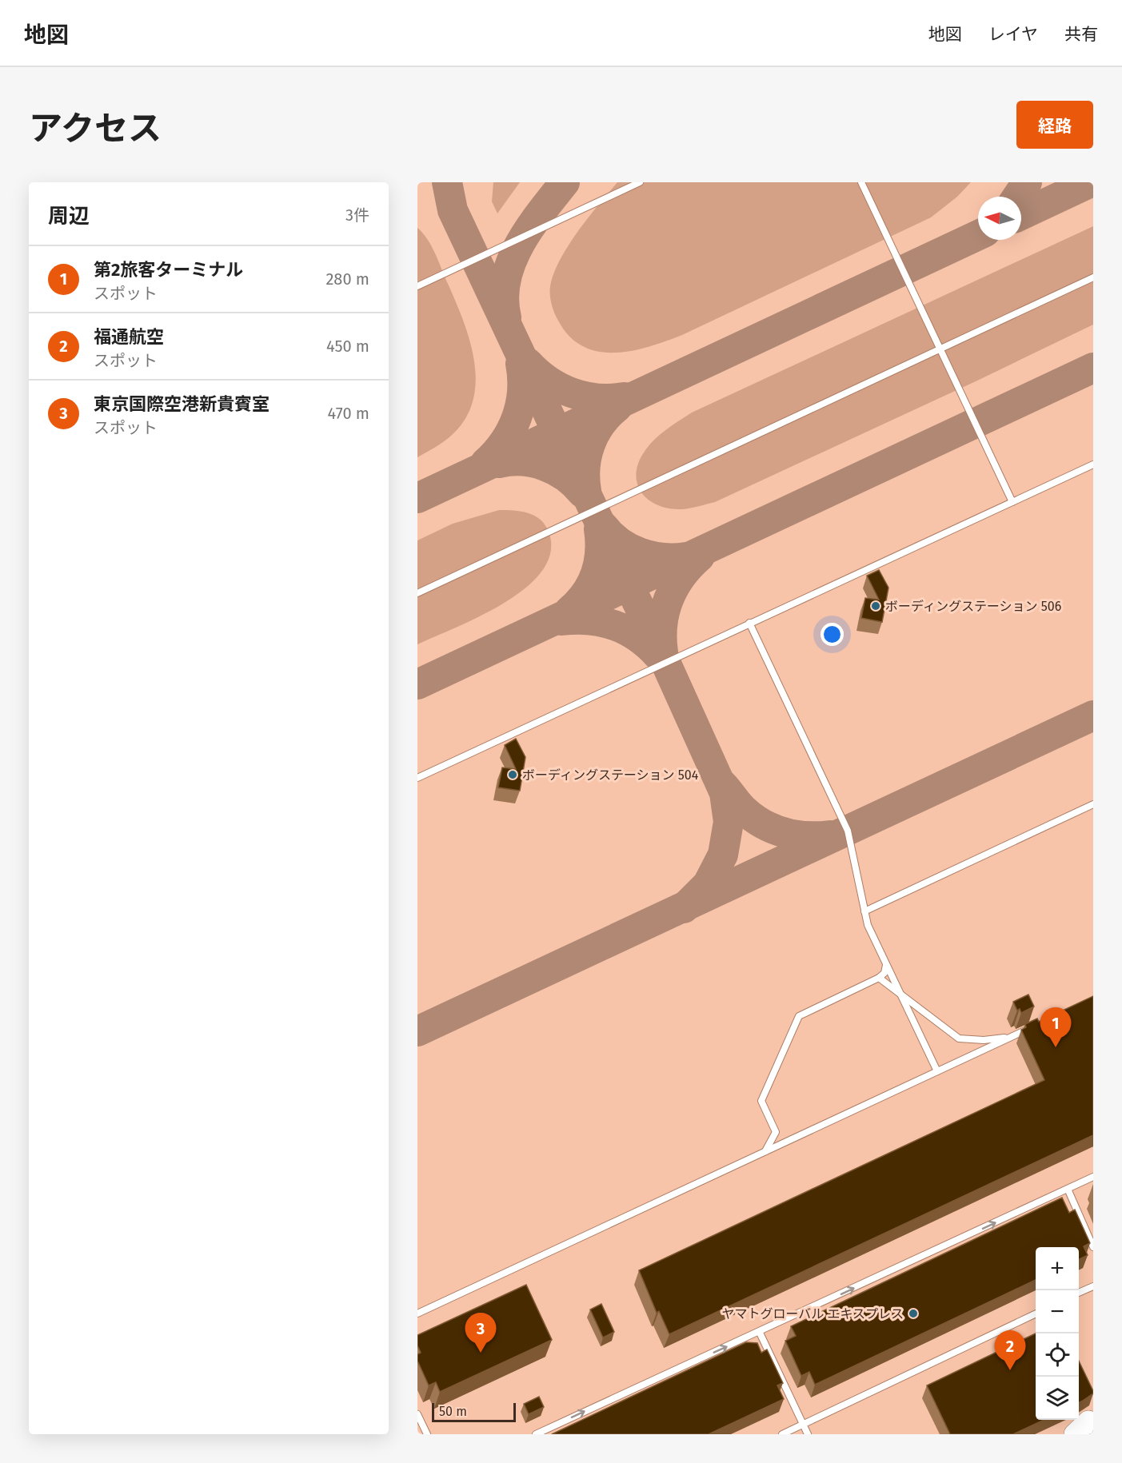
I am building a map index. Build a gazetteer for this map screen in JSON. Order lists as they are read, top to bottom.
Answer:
{
  "places": ["ボーディングステーション 506", "ボーディングステーション 504", "ヤマトグローバル エキスプレス"],
  "scale_bar": "50 m",
  "north": "left",
  "page": {
    "header": "地図",
    "nav": ["地図", "レイヤ", "共有"],
    "title": "アクセス",
    "buttons": "経路",
    "heading": ["周辺", "3件"],
    "list": [
      {
        "mark": "1",
        "name": "第2旅客ターミナル",
        "note": "スポット",
        "value": "280 m"
      },
      {
        "mark": "2",
        "name": "福通航空",
        "note": "スポット",
        "value": "450 m"
      },
      {
        "mark": "3",
        "name": "東京国際空港新貴賓室",
        "note": "スポット",
        "value": "470 m"
      }
    ],
    "pins": ["1", "3", "2"],
    "map_buttons": ["+", "−"],
    "scale": "50 m"
  }
}
